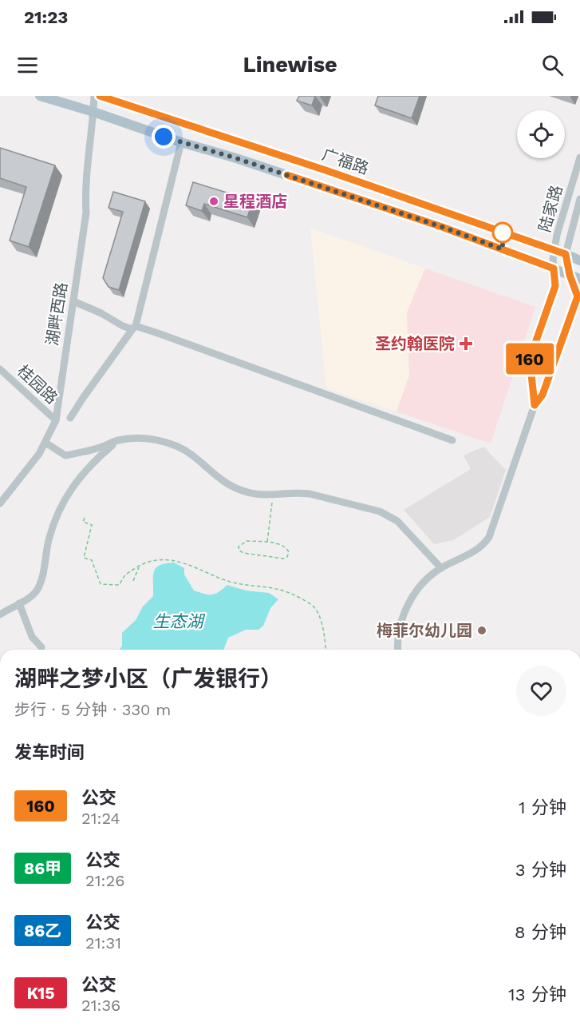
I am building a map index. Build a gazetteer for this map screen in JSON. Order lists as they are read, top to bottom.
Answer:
{
  "streets": {
    "main road": ["广福路"],
    "street": ["陆家路", "湖畔西路", "桂园路"]
  },
  "crossings": [
    ["广福路", "陆家路"],
    ["广福路", "湖畔西路"],
    ["湖畔西路", "桂园路"]
  ],
  "water": ["生态湖"],
  "places": {
    "other": ["星程酒店", "梅菲尔幼儿园"],
    "health": ["圣约翰医院"]
  },
  "lines": ["bus line 160"],
  "page": {
    "status": "21:23",
    "header": "Linewise",
    "on_map": "160",
    "heading": [
      ["湖畔之梦小区（广发银行）", "步行 · 5 分钟 · 330 m"],
      "发车时间"
    ],
    "list": [
      {
        "mark": "160",
        "name": "公交",
        "note": "21:24",
        "value": "1 分钟"
      },
      {
        "mark": "86甲",
        "name": "公交",
        "note": "21:26",
        "value": "3 分钟"
      },
      {
        "mark": "86乙",
        "name": "公交",
        "note": "21:31",
        "value": "8 分钟"
      },
      {
        "mark": "K15",
        "name": "公交",
        "note": "21:36",
        "value": "13 分钟"
      }
    ]
  }
}
